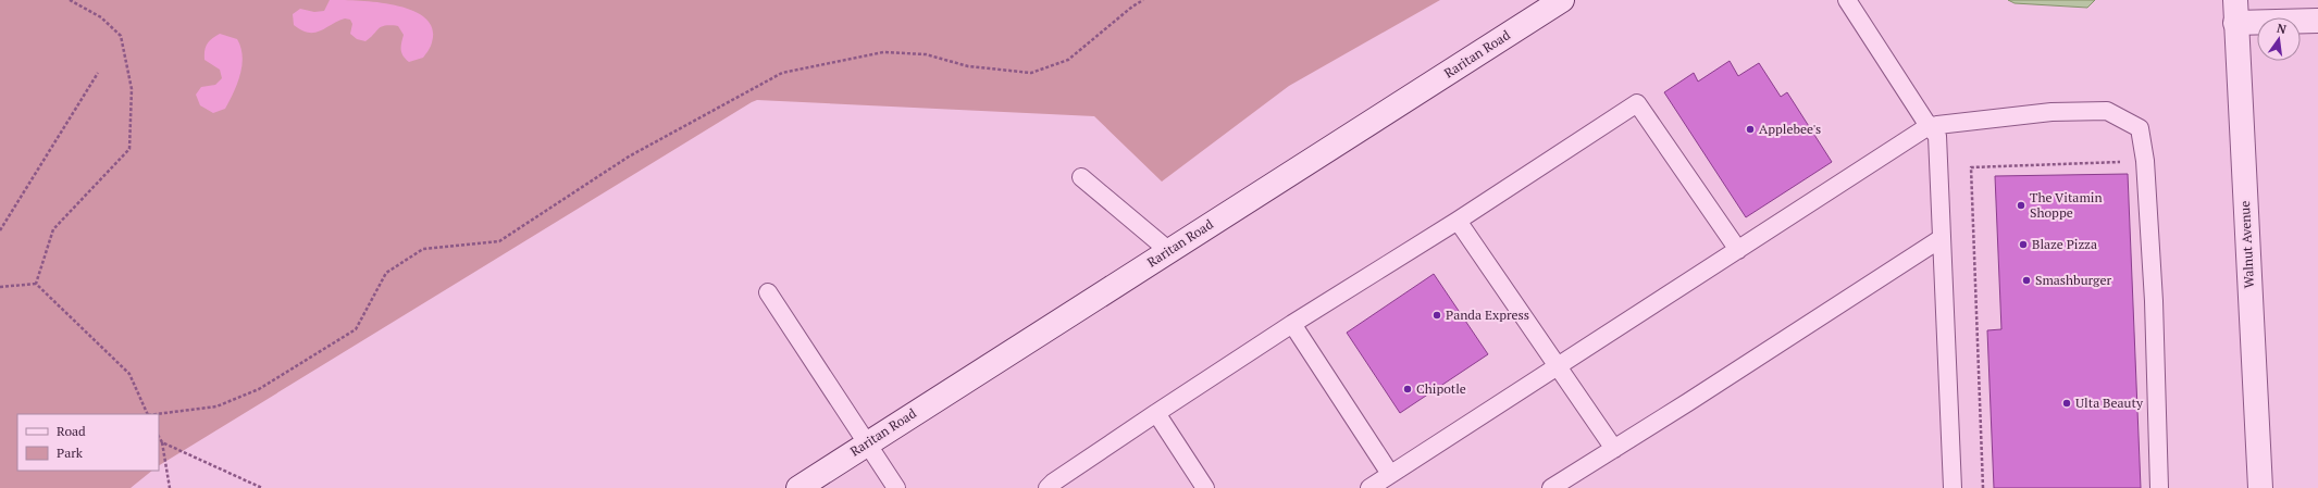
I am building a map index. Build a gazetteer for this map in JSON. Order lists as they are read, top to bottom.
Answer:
{
  "streets": {
    "main road": ["Raritan Road", "Walnut Avenue"]
  },
  "places": [
    "Applebee's",
    "The Vitamin Shoppe",
    "Blaze Pizza",
    "Smashburger",
    "Panda Express",
    "Chipotle",
    "Ulta Beauty"
  ],
  "legend": ["Road", "Park"],
  "north": "top"
}
